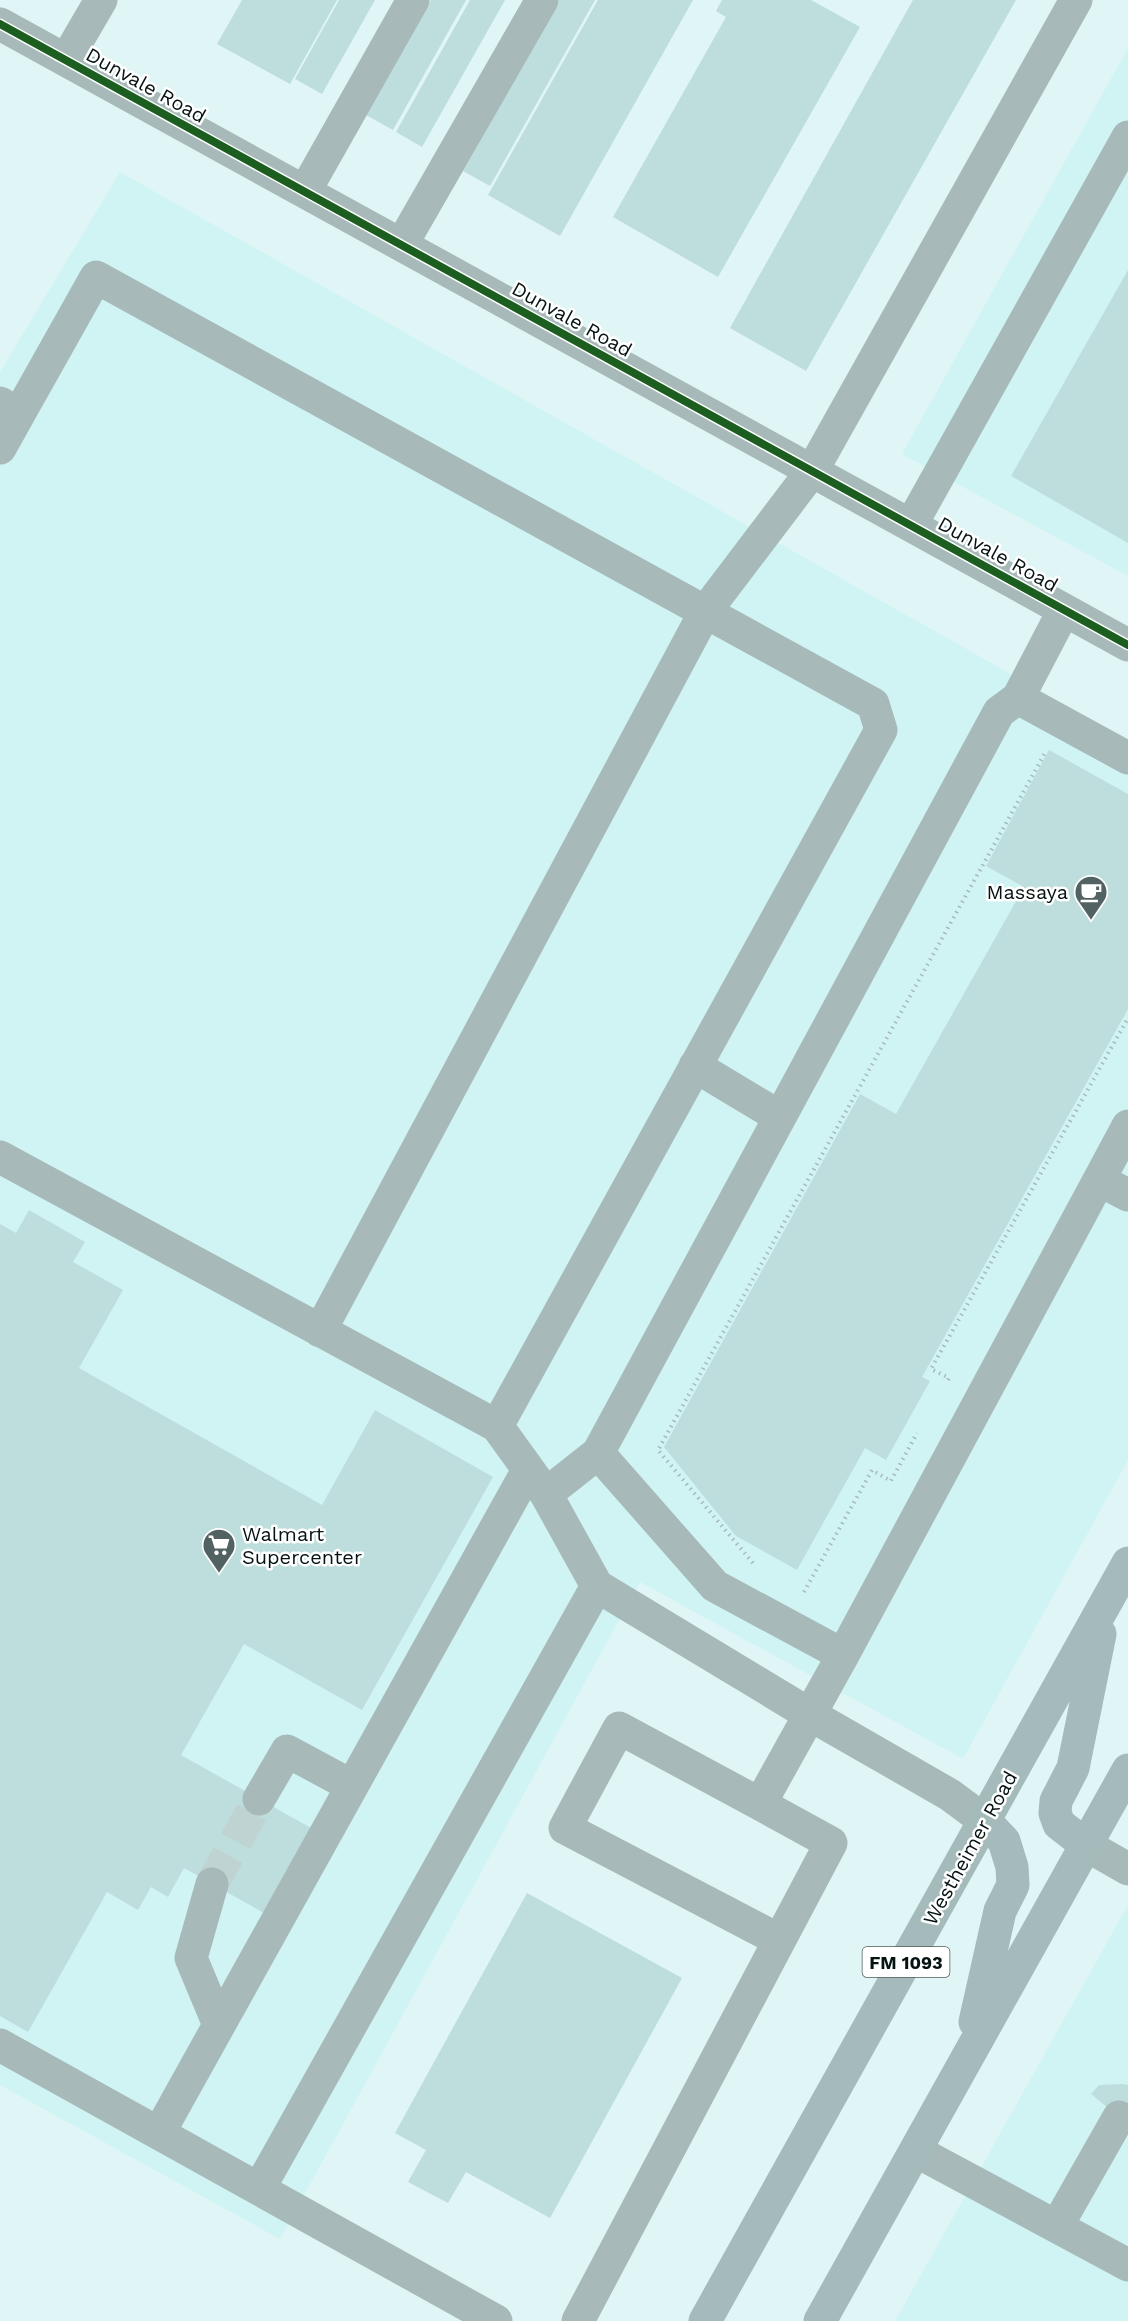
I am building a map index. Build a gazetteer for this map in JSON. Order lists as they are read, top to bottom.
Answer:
{
  "streets": {
    "main road": ["Westheimer Road", "FM 1093"],
    "street": ["Dunvale Road"]
  },
  "places": {
    "cafe": ["Massaya"],
    "supermarket": ["Walmart Supercenter"]
  }
}
